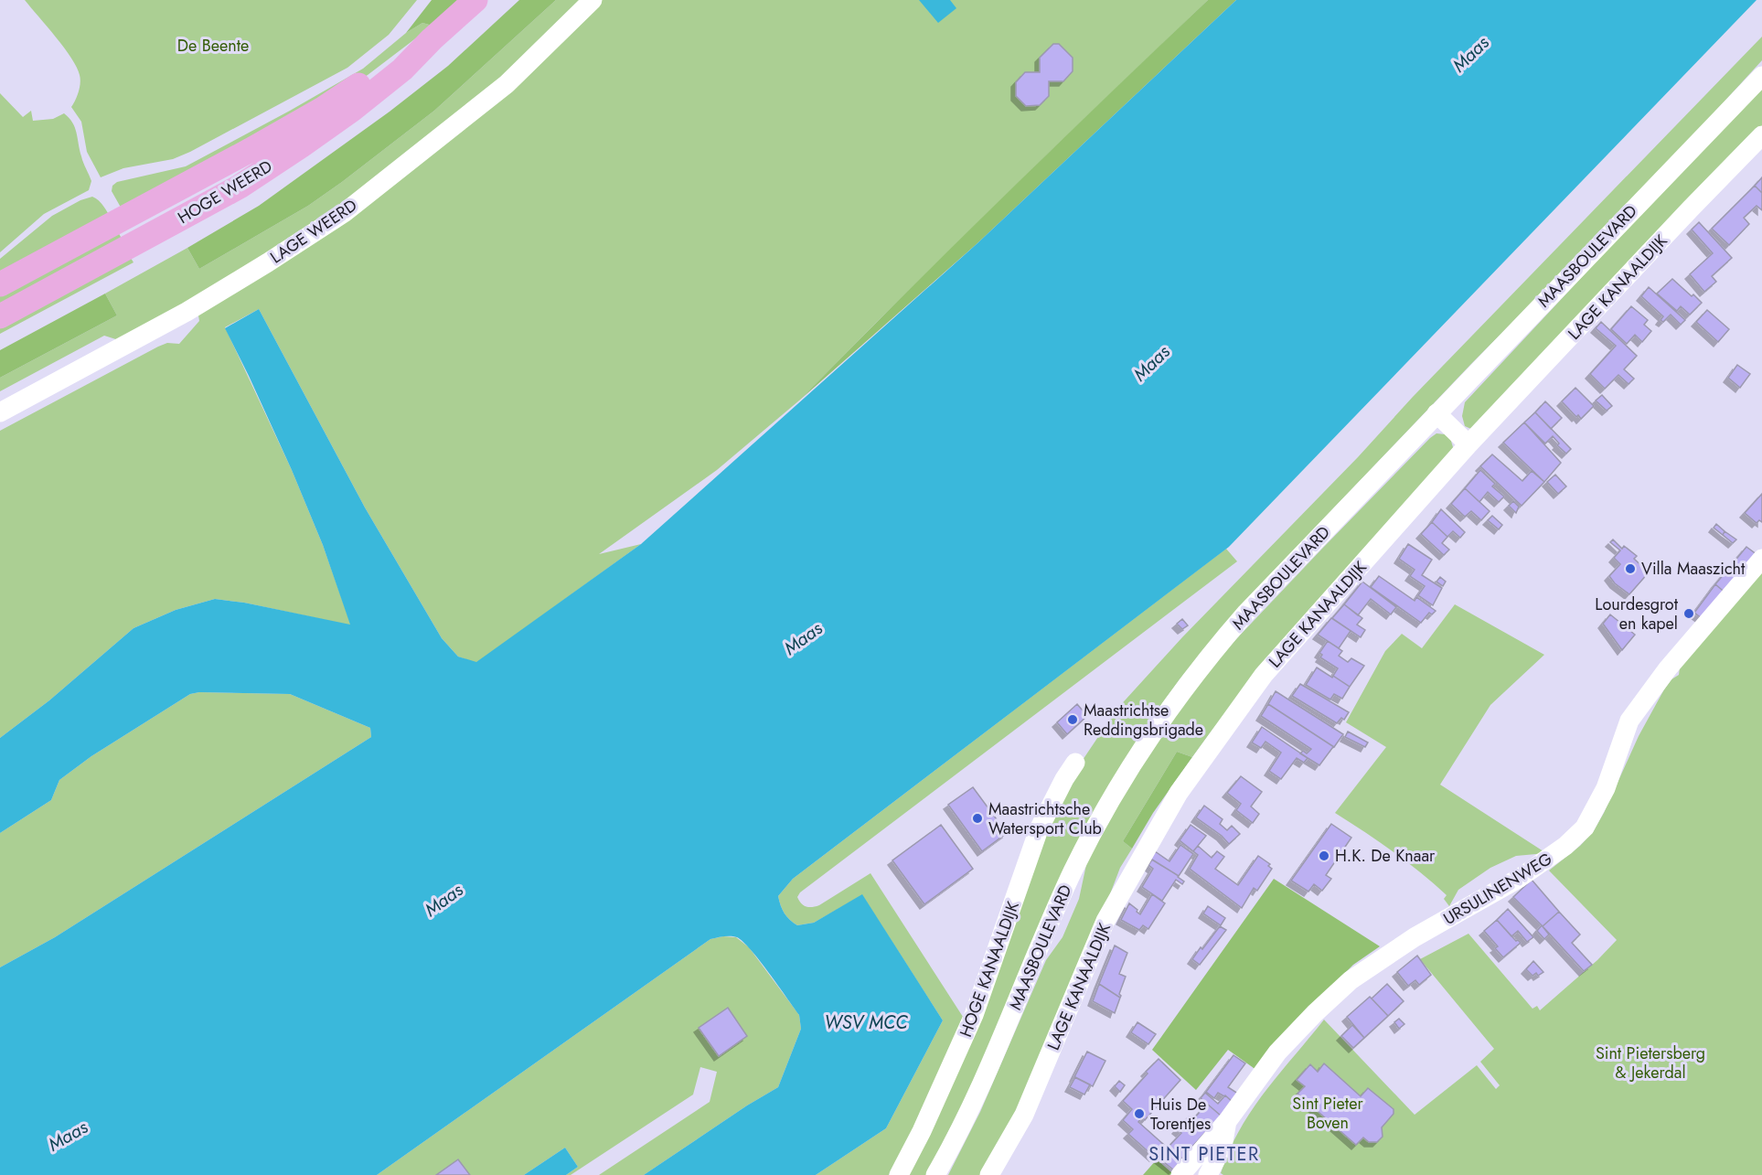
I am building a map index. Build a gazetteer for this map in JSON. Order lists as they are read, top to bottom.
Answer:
{
  "streets": {
    "main road": ["HOGE WEERD"],
    "street": [
      "LAGE WEERD",
      "MAASBOULEVARD",
      "LAGE KANAALDIJK",
      "URSULINENWEG",
      "HOGE KANAALDIJK"
    ]
  },
  "districts": ["SINT PIETER"],
  "water": ["Maas", "WSV MCC"],
  "parks": ["De Beente", "Sint Pietersberg & Jekerdal", "Sint Pieter Boven"],
  "places": [
    "Villa Maaszicht",
    "Lourdesgrot en kapel",
    "Maastrichtse Reddingsbrigade",
    "Maastrichtsche Watersport Club",
    "H.K. De Knaar",
    "Huis De Torentjes"
  ]
}
